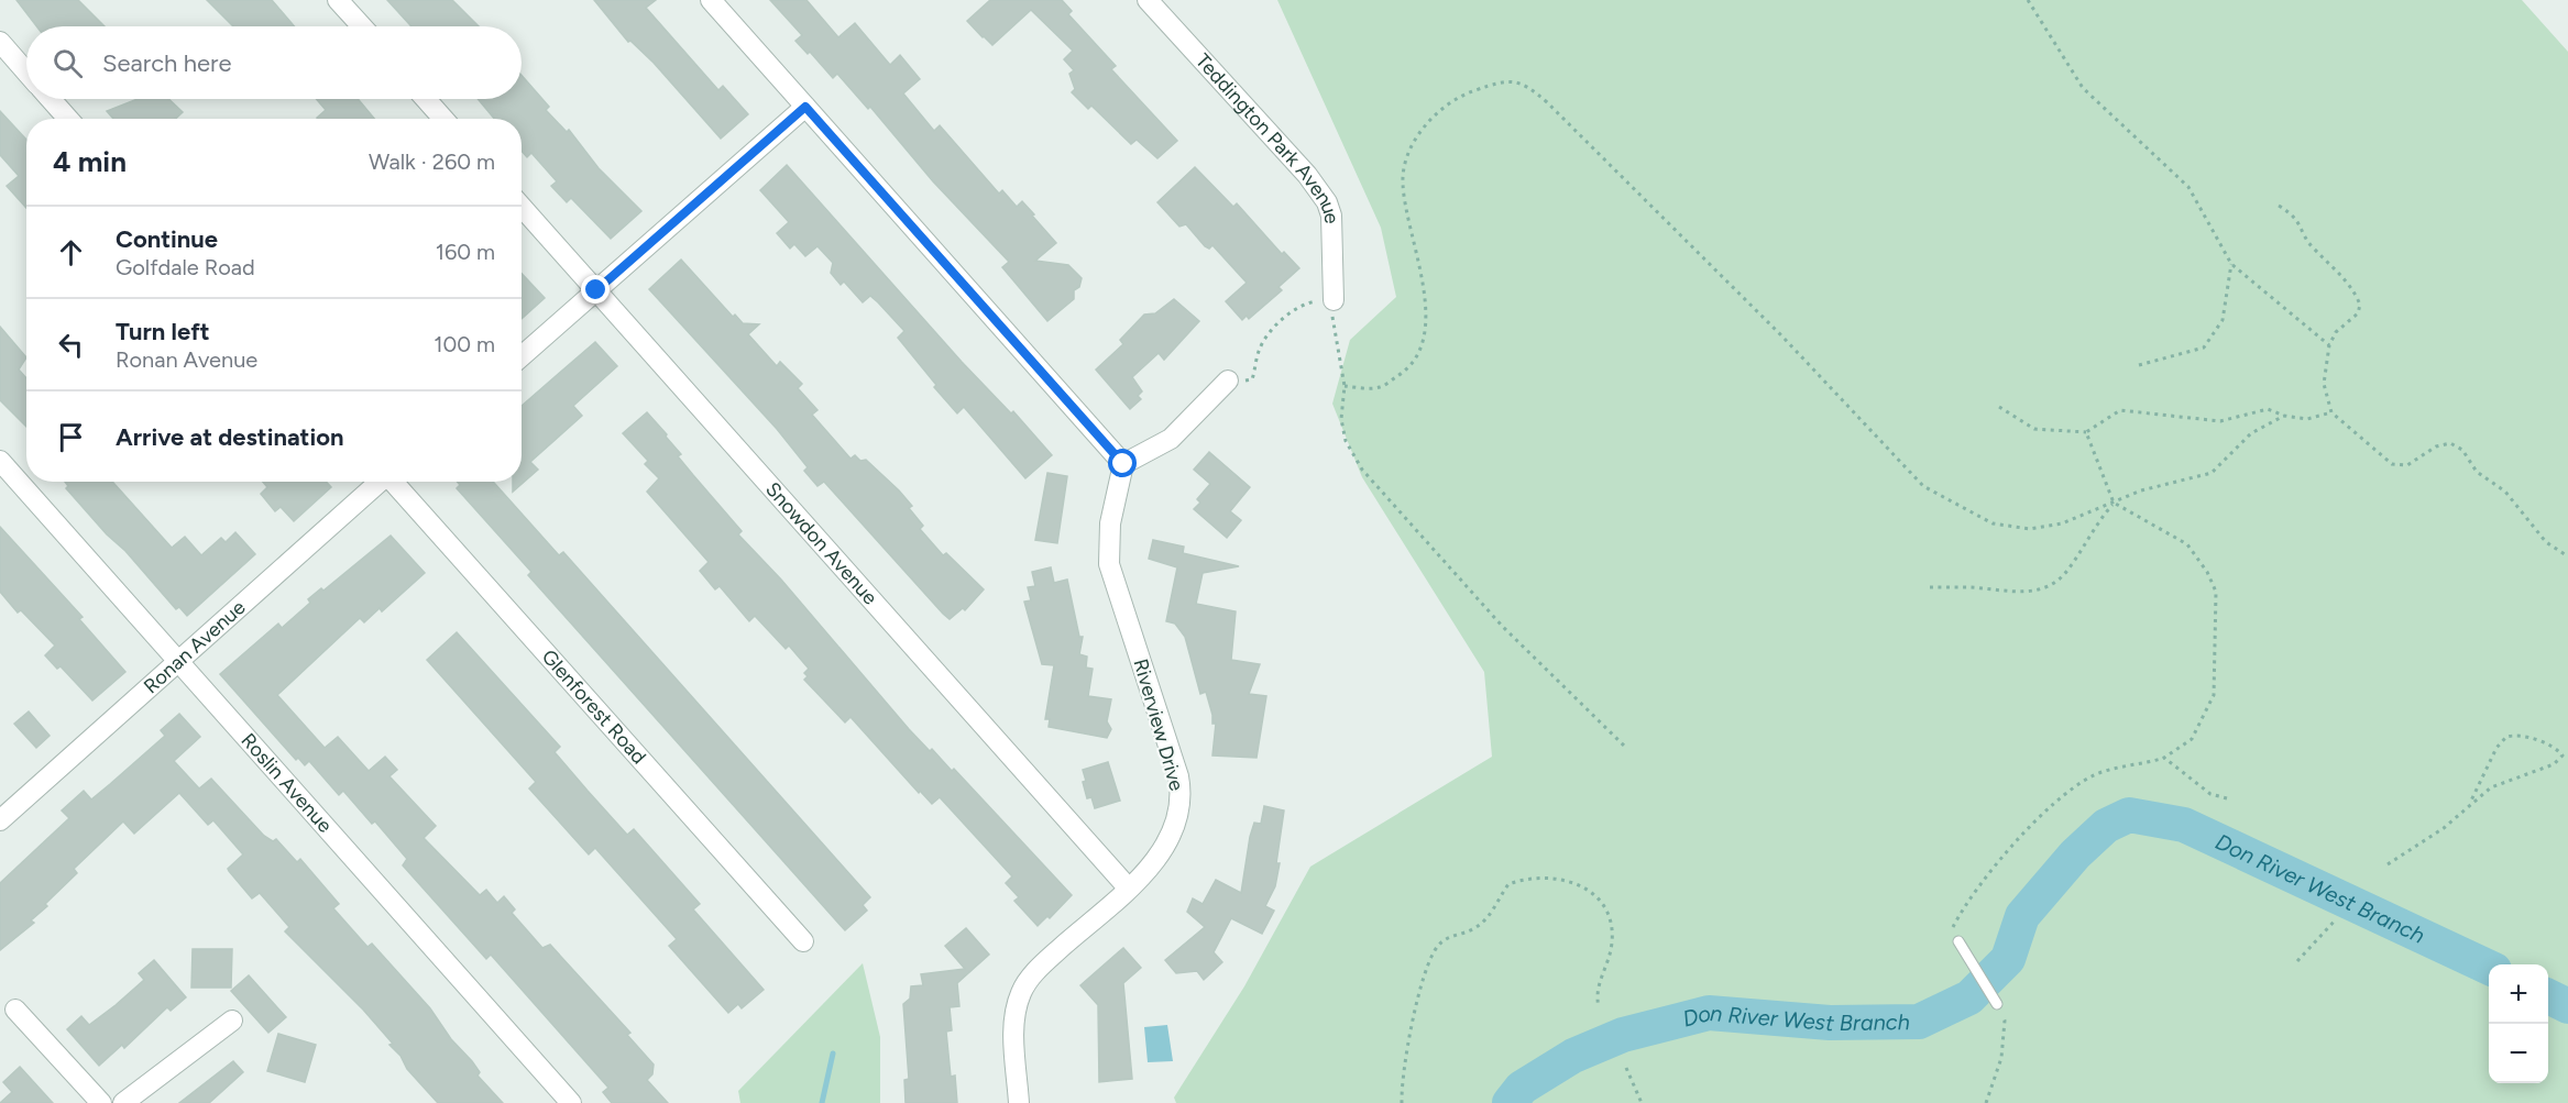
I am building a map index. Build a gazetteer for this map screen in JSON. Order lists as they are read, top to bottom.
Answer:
{
  "streets": {
    "street": [
      "Teddington Park Avenue",
      "Snowdon Avenue",
      "Ronan Avenue",
      "Glenforest Road",
      "Riverview Drive",
      "Roslin Avenue"
    ]
  },
  "crossings": [
    ["Snowdon Avenue", "Riverview Drive"],
    ["Ronan Avenue", "Roslin Avenue"]
  ],
  "water": ["Don River West Branch"],
  "page": {
    "search": "Search here",
    "heading": ["4 min", "Walk · 260 m"],
    "list": [
      ["Continue", "Golfdale Road", "160 m"],
      ["Turn left", "Ronan Avenue", "100 m"],
      "Arrive at destination"
    ],
    "map_buttons": ["+", "−"]
  }
}
